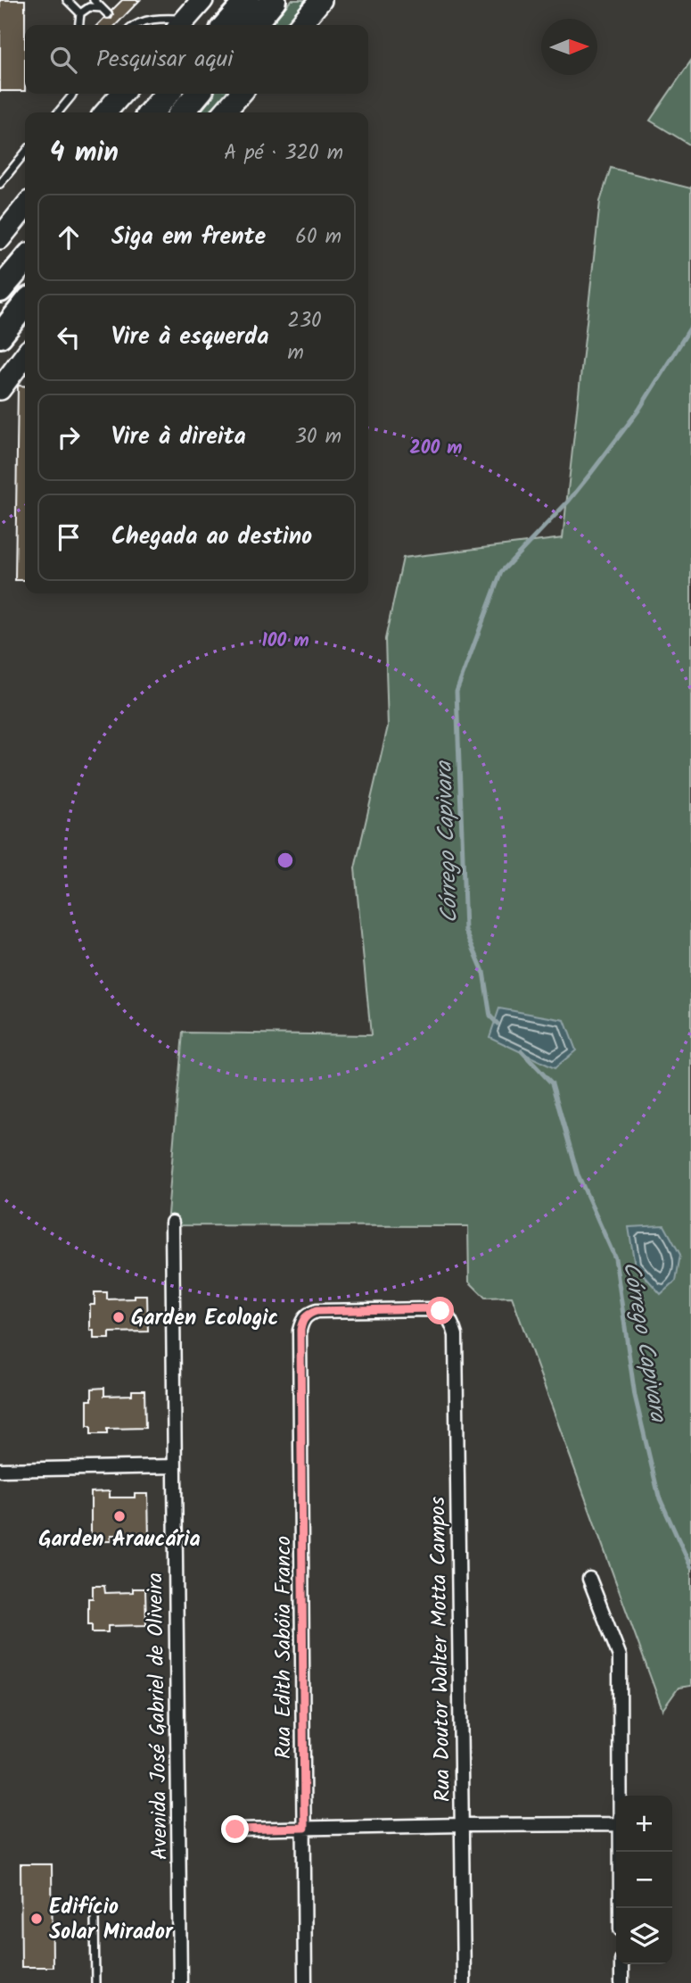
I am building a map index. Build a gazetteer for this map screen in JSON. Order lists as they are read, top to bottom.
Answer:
{
  "streets": {
    "street": ["Rua Edith Sabóia Franco", "Rua Doutor Walter Motta Campos", "Avenida José Gabriel de Oliveira"]
  },
  "crossings": [
    ["Rua Edith Sabóia Franco", "Rua Doutor Walter Motta Campos"]
  ],
  "water": ["Córrego Capivara"],
  "places": ["Garden Ecologic", "Garden Araucária", "Edifício Solar Mirador"],
  "north": "right",
  "page": {
    "search": "Pesquisar aqui",
    "heading": ["4 min", "A pé · 320 m"],
    "list": [
      ["Siga em frente", "60 m"],
      ["Vire à esquerda", "230 m"],
      ["Vire à direita", "30 m"],
      "Chegada ao destino"
    ],
    "map_buttons": ["+", "−"]
  },
  "rings": ["200 m", "100 m"]
}
